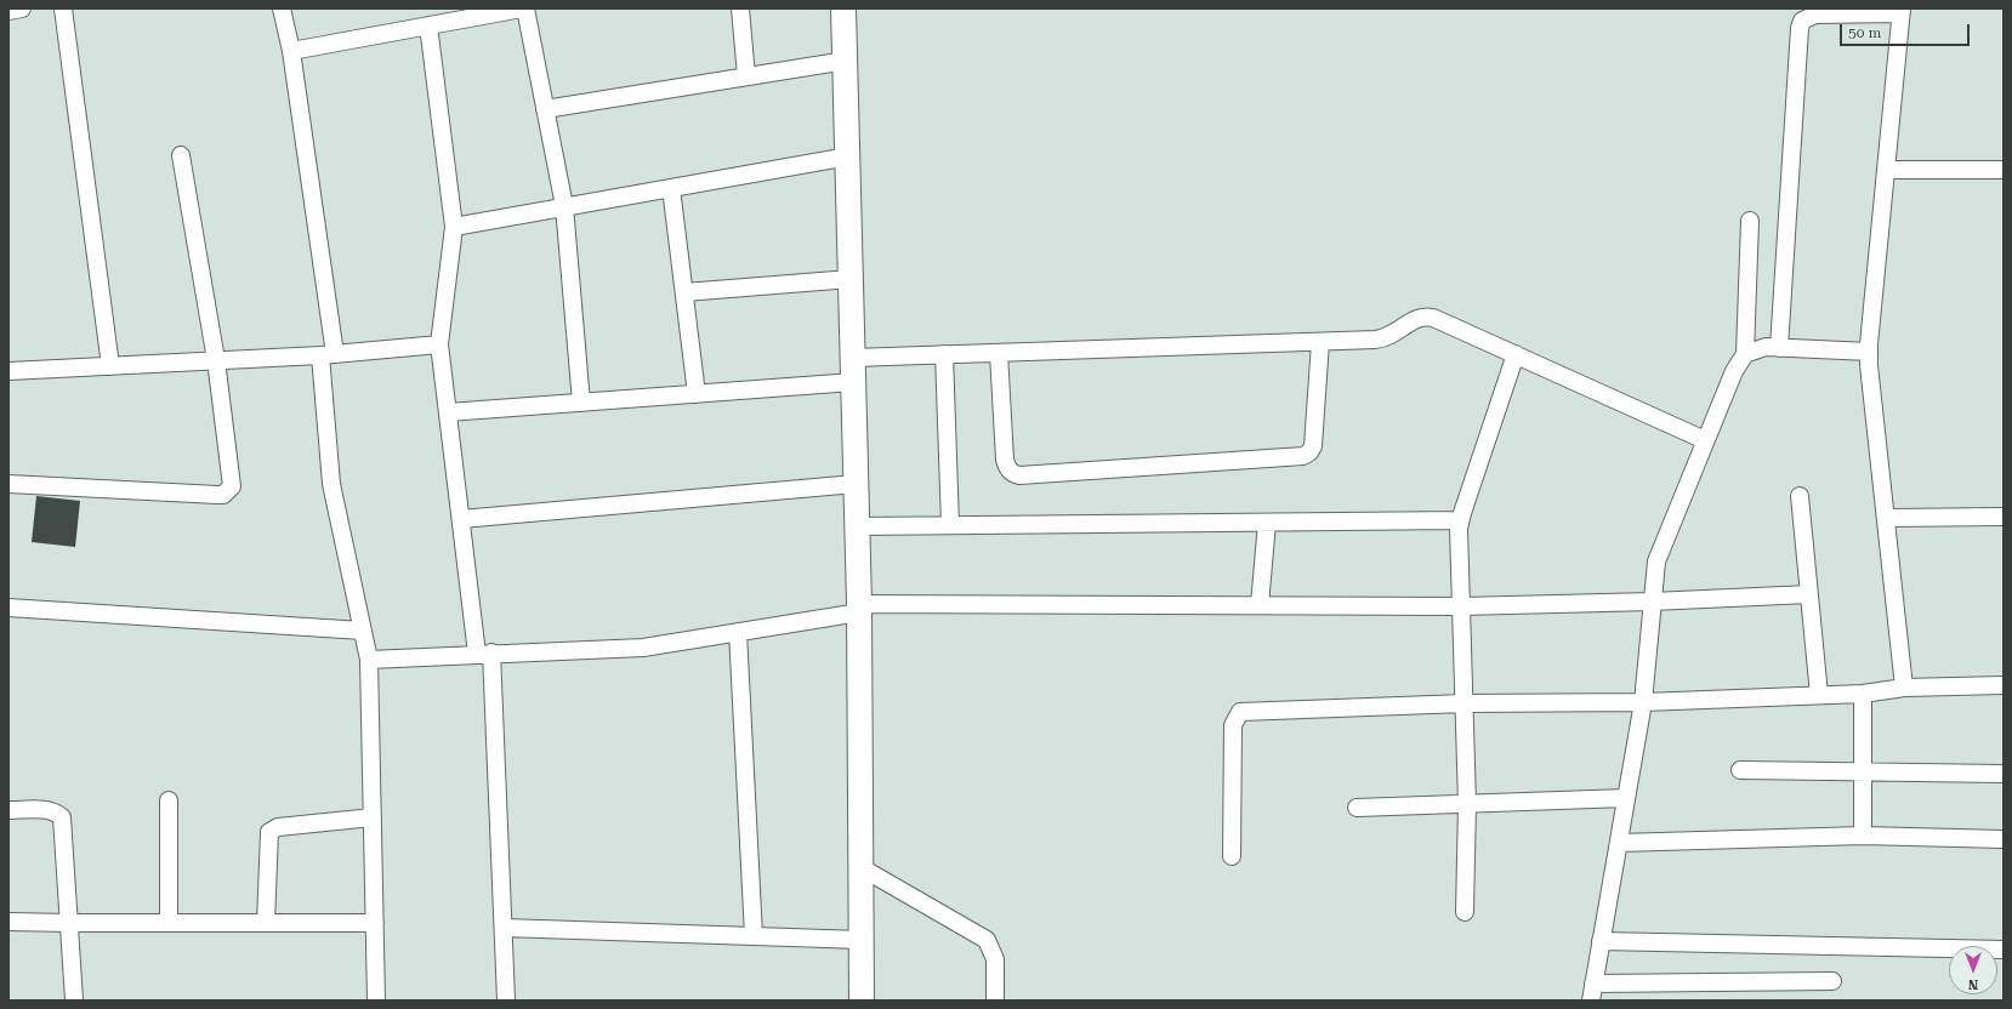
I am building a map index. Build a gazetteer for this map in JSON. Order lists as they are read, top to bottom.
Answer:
{
  "scale_bar": "50 m",
  "north": "bottom"
}
